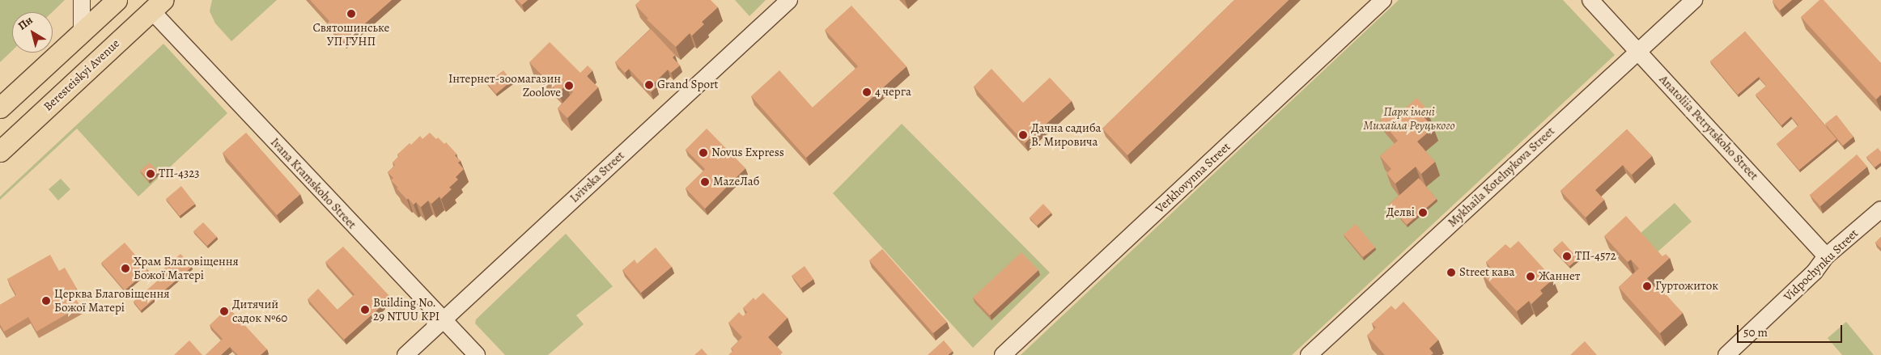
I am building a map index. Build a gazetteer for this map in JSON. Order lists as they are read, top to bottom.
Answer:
{
  "streets": {
    "main road": ["Beresteiskyi Avenue"],
    "street": [
      "Anatoliia Petrytskoho Street",
      "Lvivska Street",
      "Mykhaila Kotelnykova Street",
      "Verkhovynna Street",
      "Ivana Kramskoho Street",
      "Vidpochynku Street"
    ]
  },
  "crossings": [
    ["Beresteiskyi Avenue", "Ivana Kramskoho Street"],
    ["Anatoliia Petrytskoho Street", "Mykhaila Kotelnykova Street"],
    ["Anatoliia Petrytskoho Street", "Vidpochynku Street"],
    ["Lvivska Street", "Ivana Kramskoho Street"]
  ],
  "parks": ["Парк імені Михайла Реуцького"],
  "places": [
    "Святошинське УП ГУНП",
    "Grand Sport",
    "Інтернет-зоомагазин Zoolove",
    "4 черга",
    "Дачна садиба В. Мировича",
    "Novus Express",
    "ТП-4323",
    "MazeЛаб",
    "Делві",
    "ТП-4572",
    "Храм Благовіщення Божої Матері",
    "Street кава",
    "Жаннет",
    "Гуртожиток",
    "Церква Благовіщення Божої Матері",
    "Building No. 29 NTUU KPI",
    "Дитячий садок №60"
  ],
  "scale_bar": "50 m",
  "north": "top left"
}
